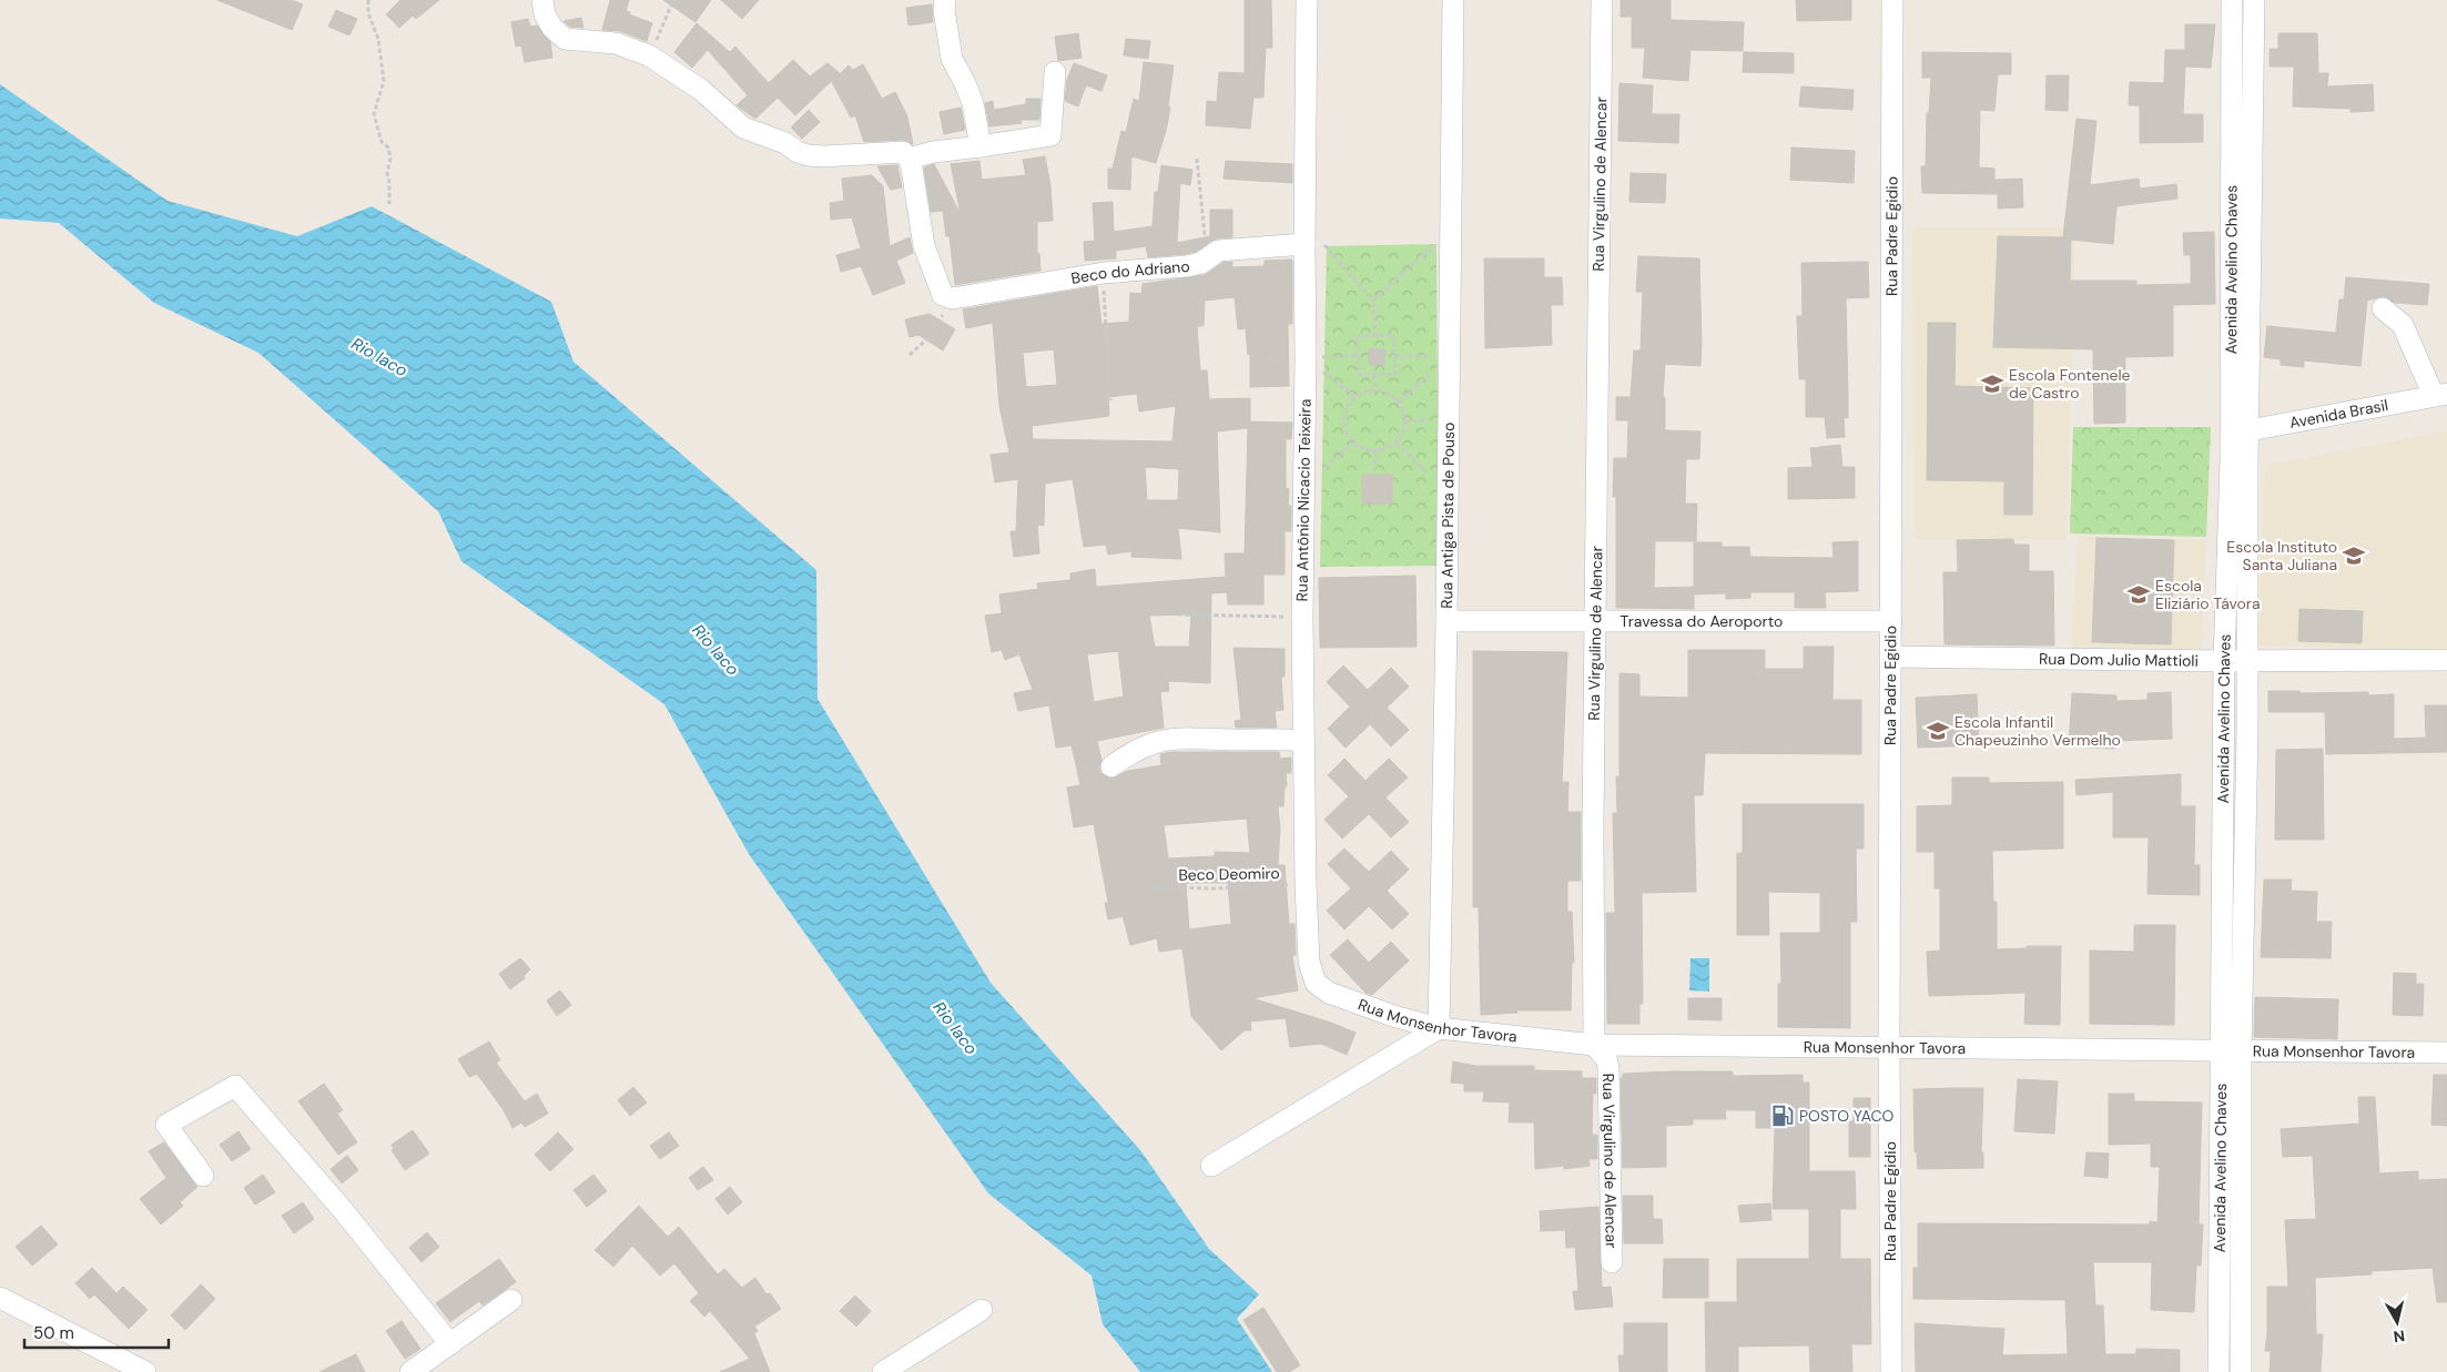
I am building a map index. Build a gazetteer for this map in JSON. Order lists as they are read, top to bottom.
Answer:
{
  "streets": {
    "street": [
      "Rua Virgulino de Alencar",
      "Rua Padre Egidio",
      "Avenida Avelino Chaves",
      "Beco do Adriano",
      "Avenida Brasil",
      "Rua Antônio Nicacio Teixeira",
      "Rua Antiga Pista de Pouso",
      "Travessa do Aeroporto",
      "Rua Dom Julio Mattioli",
      "Rua Monsenhor Tavora"
    ],
    "path": ["Beco Deomiro"]
  },
  "crossings": [
    ["Rua Virgulino de Alencar", "Travessa do Aeroporto"],
    ["Rua Virgulino de Alencar", "Rua Monsenhor Tavora"],
    ["Rua Padre Egidio", "Travessa do Aeroporto"],
    ["Rua Padre Egidio", "Rua Dom Julio Mattioli"],
    ["Rua Padre Egidio", "Rua Monsenhor Tavora"],
    ["Avenida Avelino Chaves", "Avenida Brasil"],
    ["Avenida Avelino Chaves", "Rua Dom Julio Mattioli"],
    ["Avenida Avelino Chaves", "Rua Monsenhor Tavora"],
    ["Beco do Adriano", "Rua Antônio Nicacio Teixeira"],
    ["Rua Antônio Nicacio Teixeira", "Beco Deomiro"],
    ["Rua Antônio Nicacio Teixeira", "Rua Monsenhor Tavora"],
    ["Rua Antiga Pista de Pouso", "Travessa do Aeroporto"],
    ["Rua Antiga Pista de Pouso", "Rua Monsenhor Tavora"]
  ],
  "water": ["Rio Iaco"],
  "places": {
    "school or university": [
      "Escola Fontenele de Castro",
      "Escola Instituto Santa Juliana",
      "Escola Eliziário Távora",
      "Escola Infantil Chapeuzinho Vermelho"
    ],
    "fuel station": ["POSTO YACO"]
  },
  "scale_bar": "50 m",
  "north": "bottom"
}
